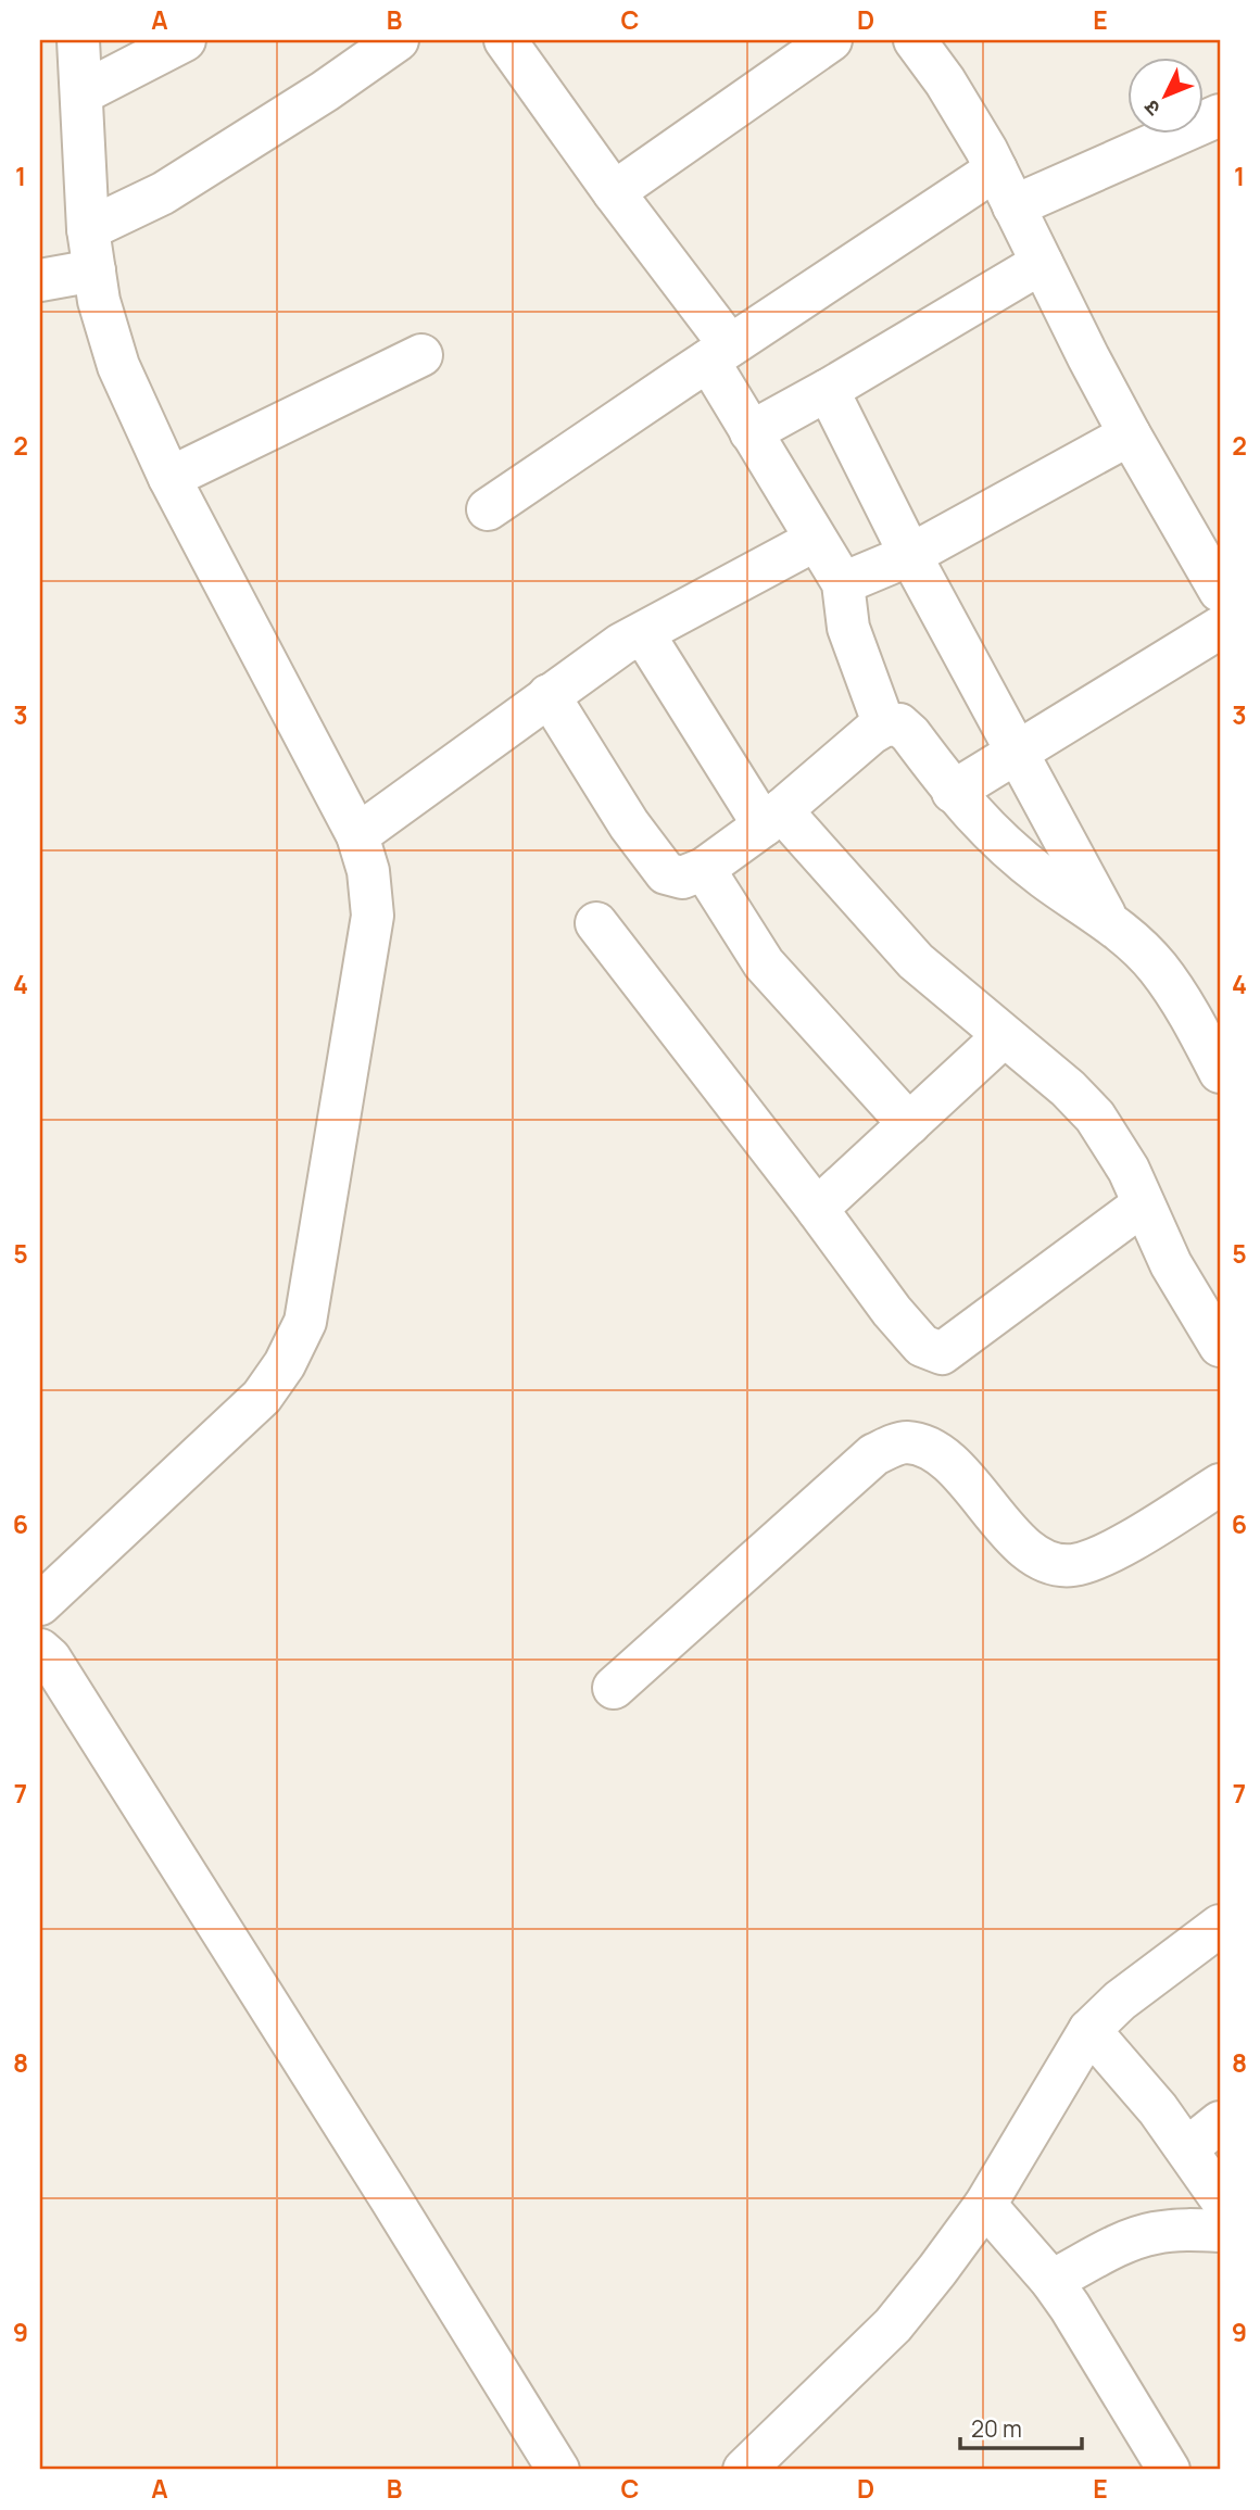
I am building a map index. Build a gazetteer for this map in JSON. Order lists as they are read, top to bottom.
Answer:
{
  "scale_bar": "20 m",
  "north": "bottom left",
  "grid": {
    "columns": [
      "A",
      "B",
      "C",
      "D",
      "E"
    ],
    "rows": [
      "1",
      "2",
      "3",
      "4",
      "5",
      "6",
      "7",
      "8",
      "9"
    ]
  }
}
